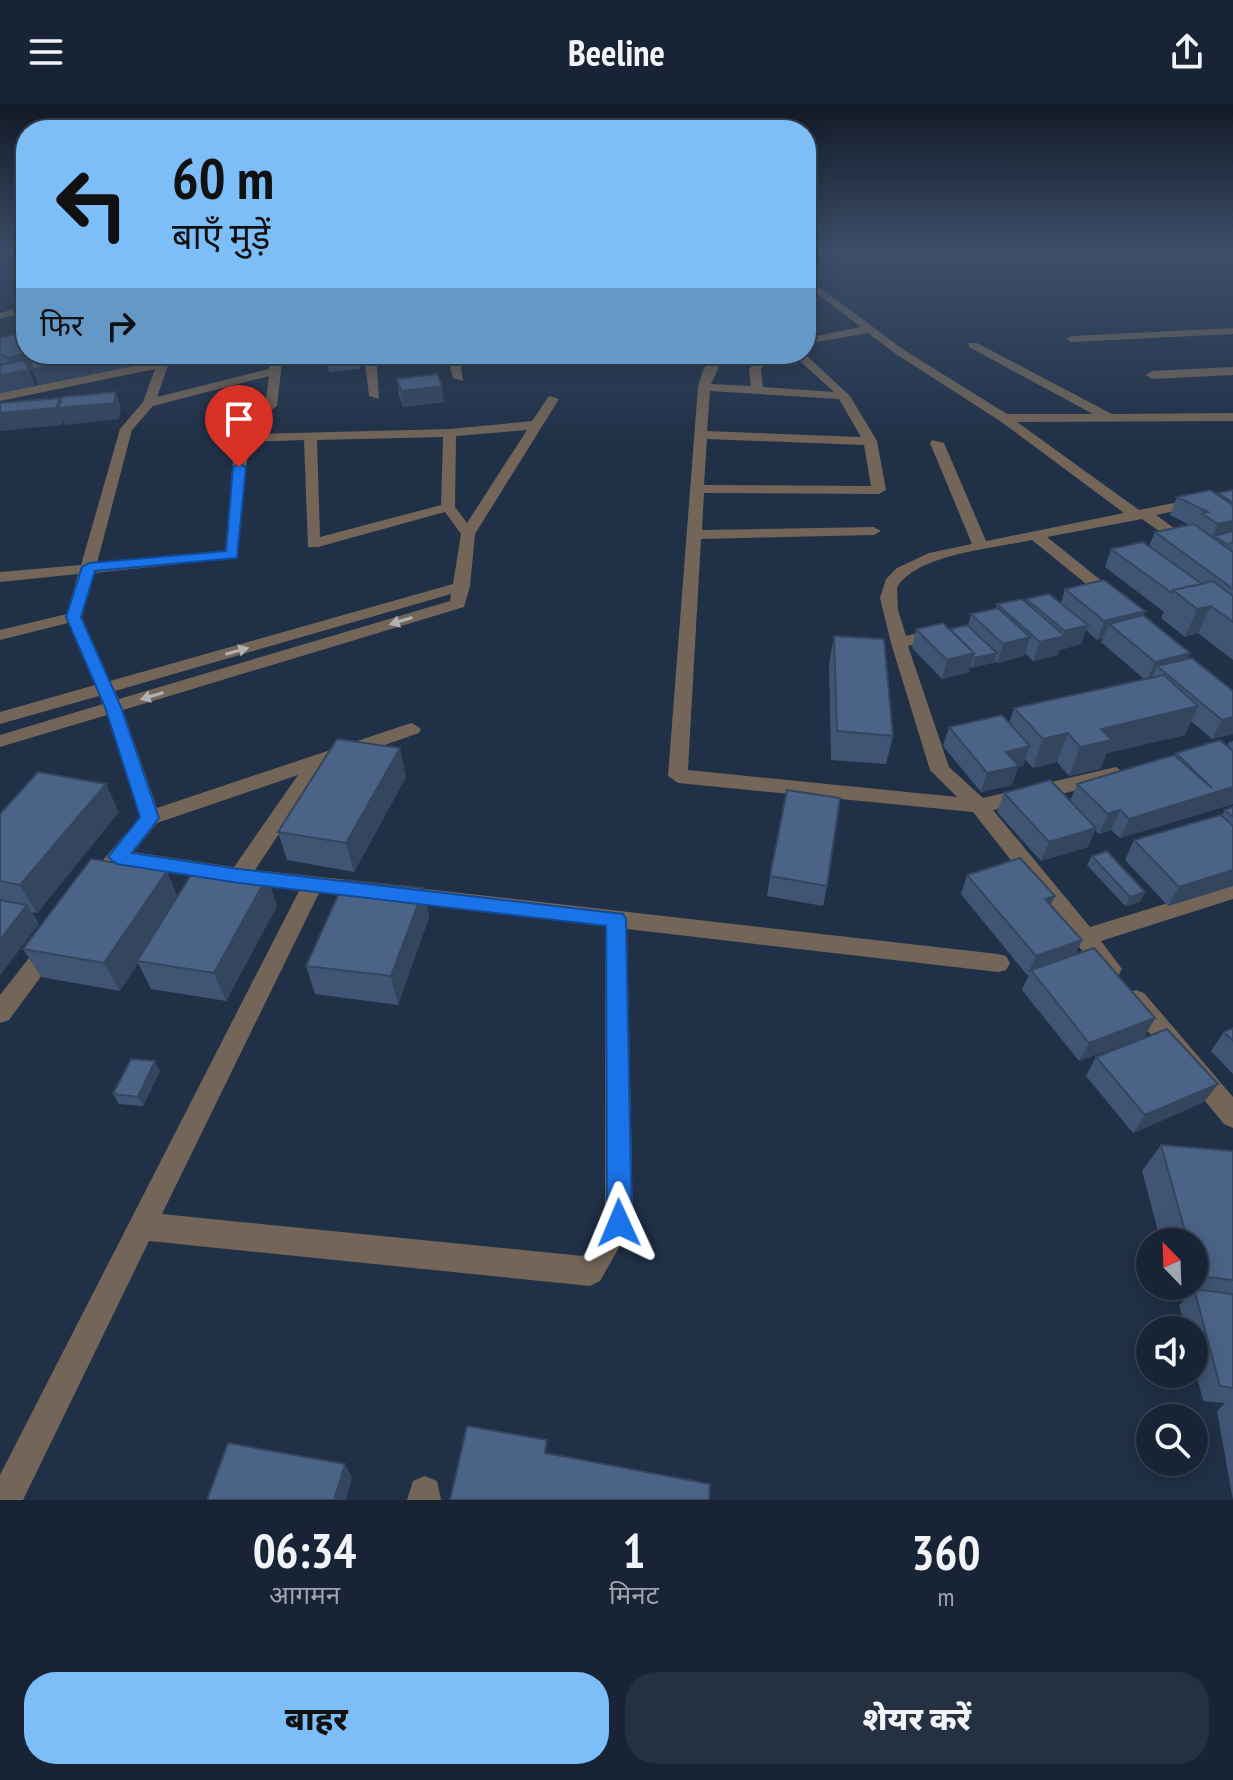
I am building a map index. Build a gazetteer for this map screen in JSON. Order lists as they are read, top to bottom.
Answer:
{
  "north": "top left",
  "page": {
    "header": "Beeline",
    "turn": ["60 m", "बाएँ मुड़ें"],
    "then": "फिर",
    "eta": [
      "06:34",
      "आगमन",
      "1",
      "मिनट",
      "360",
      "m"
    ],
    "buttons": ["बाहर", "शेयर करें"]
  }
}
